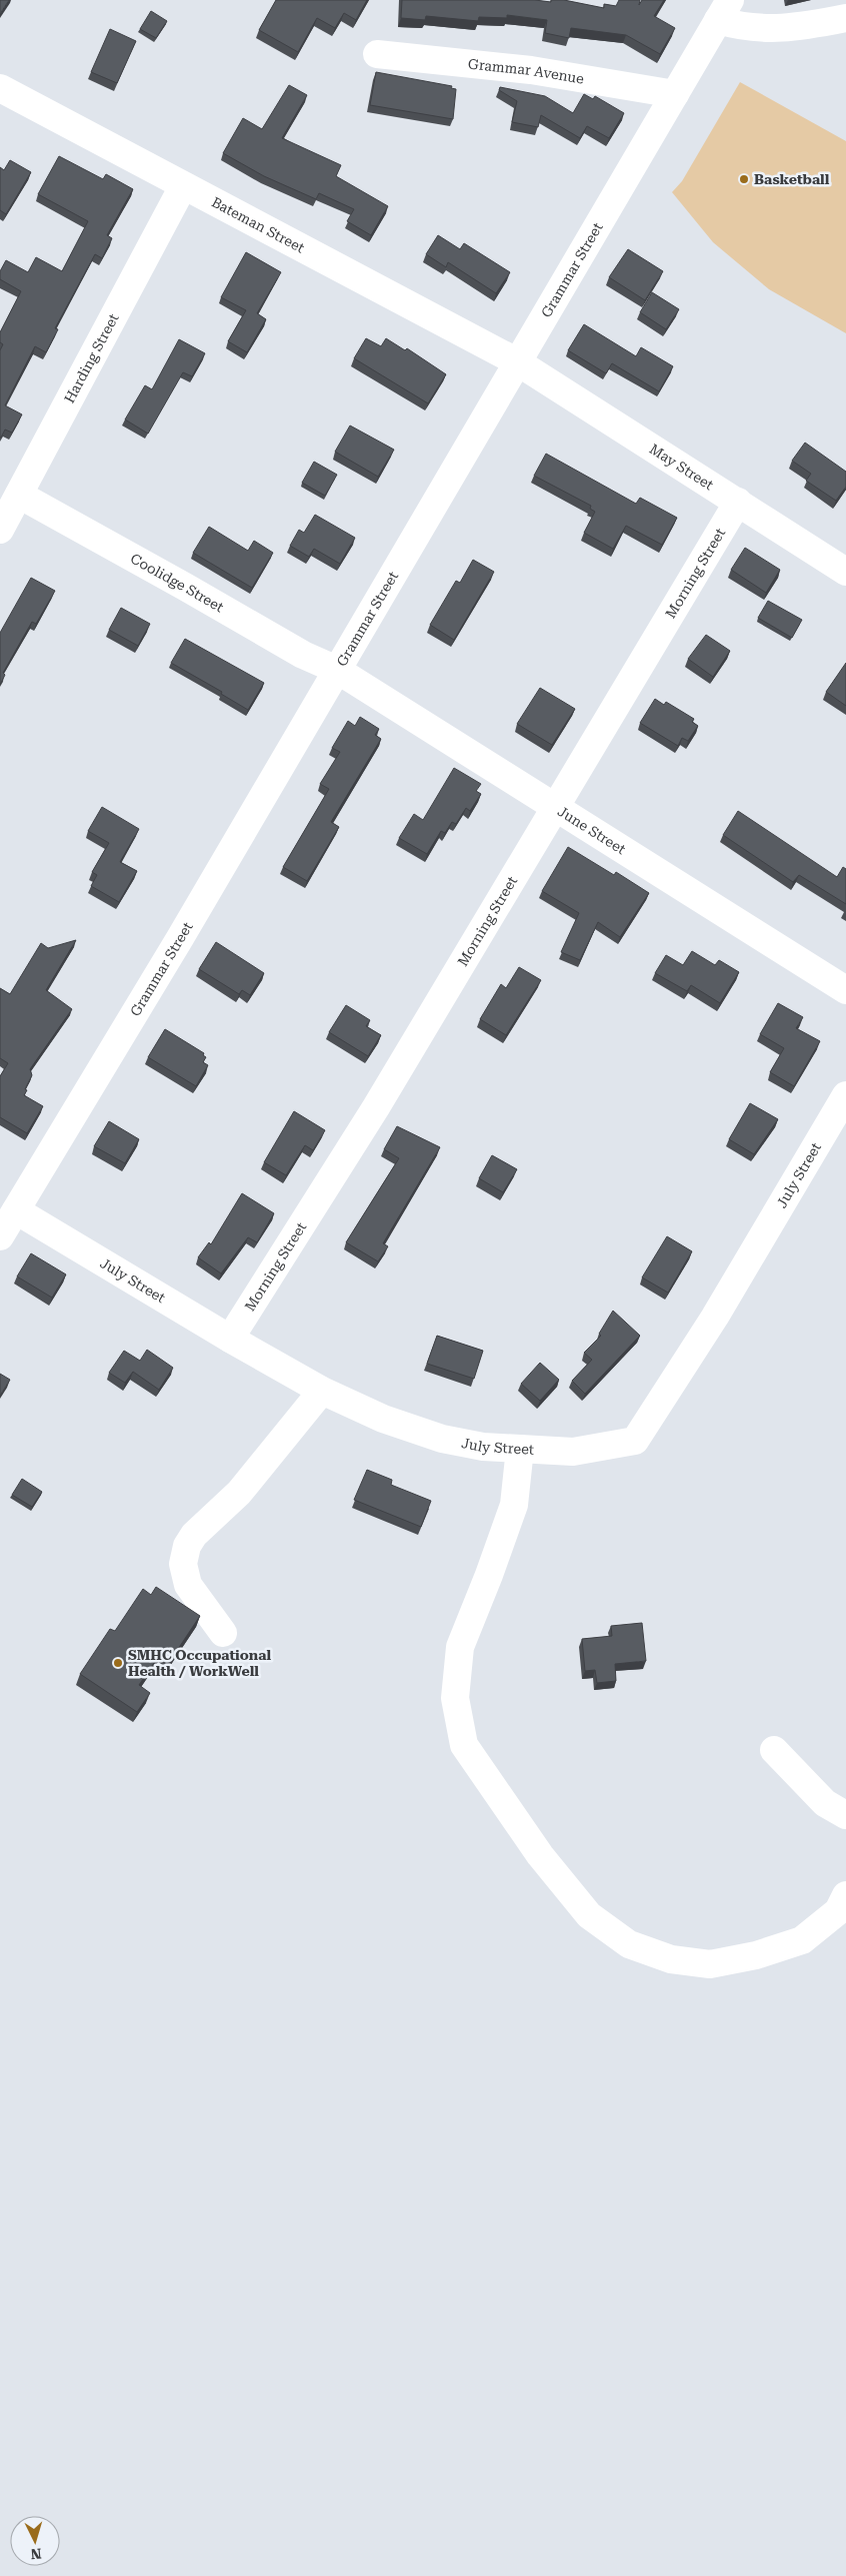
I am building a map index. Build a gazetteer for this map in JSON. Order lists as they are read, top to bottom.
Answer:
{
  "streets": {
    "street": [
      "Grammar Avenue",
      "Bateman Street",
      "Grammar Street",
      "Harding Street",
      "May Street",
      "Morning Street",
      "Coolidge Street",
      "June Street",
      "July Street"
    ]
  },
  "crossings": [
    ["Grammar Avenue", "Grammar Street"],
    ["Bateman Street", "Grammar Street"],
    ["Bateman Street", "Harding Street"],
    ["Bateman Street", "May Street"],
    ["Grammar Street", "May Street"],
    ["Grammar Street", "Coolidge Street"],
    ["Grammar Street", "June Street"],
    ["Grammar Street", "July Street"],
    ["Harding Street", "Coolidge Street"],
    ["May Street", "Morning Street"],
    ["Morning Street", "June Street"],
    ["Morning Street", "July Street"],
    ["Coolidge Street", "June Street"]
  ],
  "places": ["Basketball", "SMHC Occupational Health / WorkWell"],
  "north": "bottom"
}
